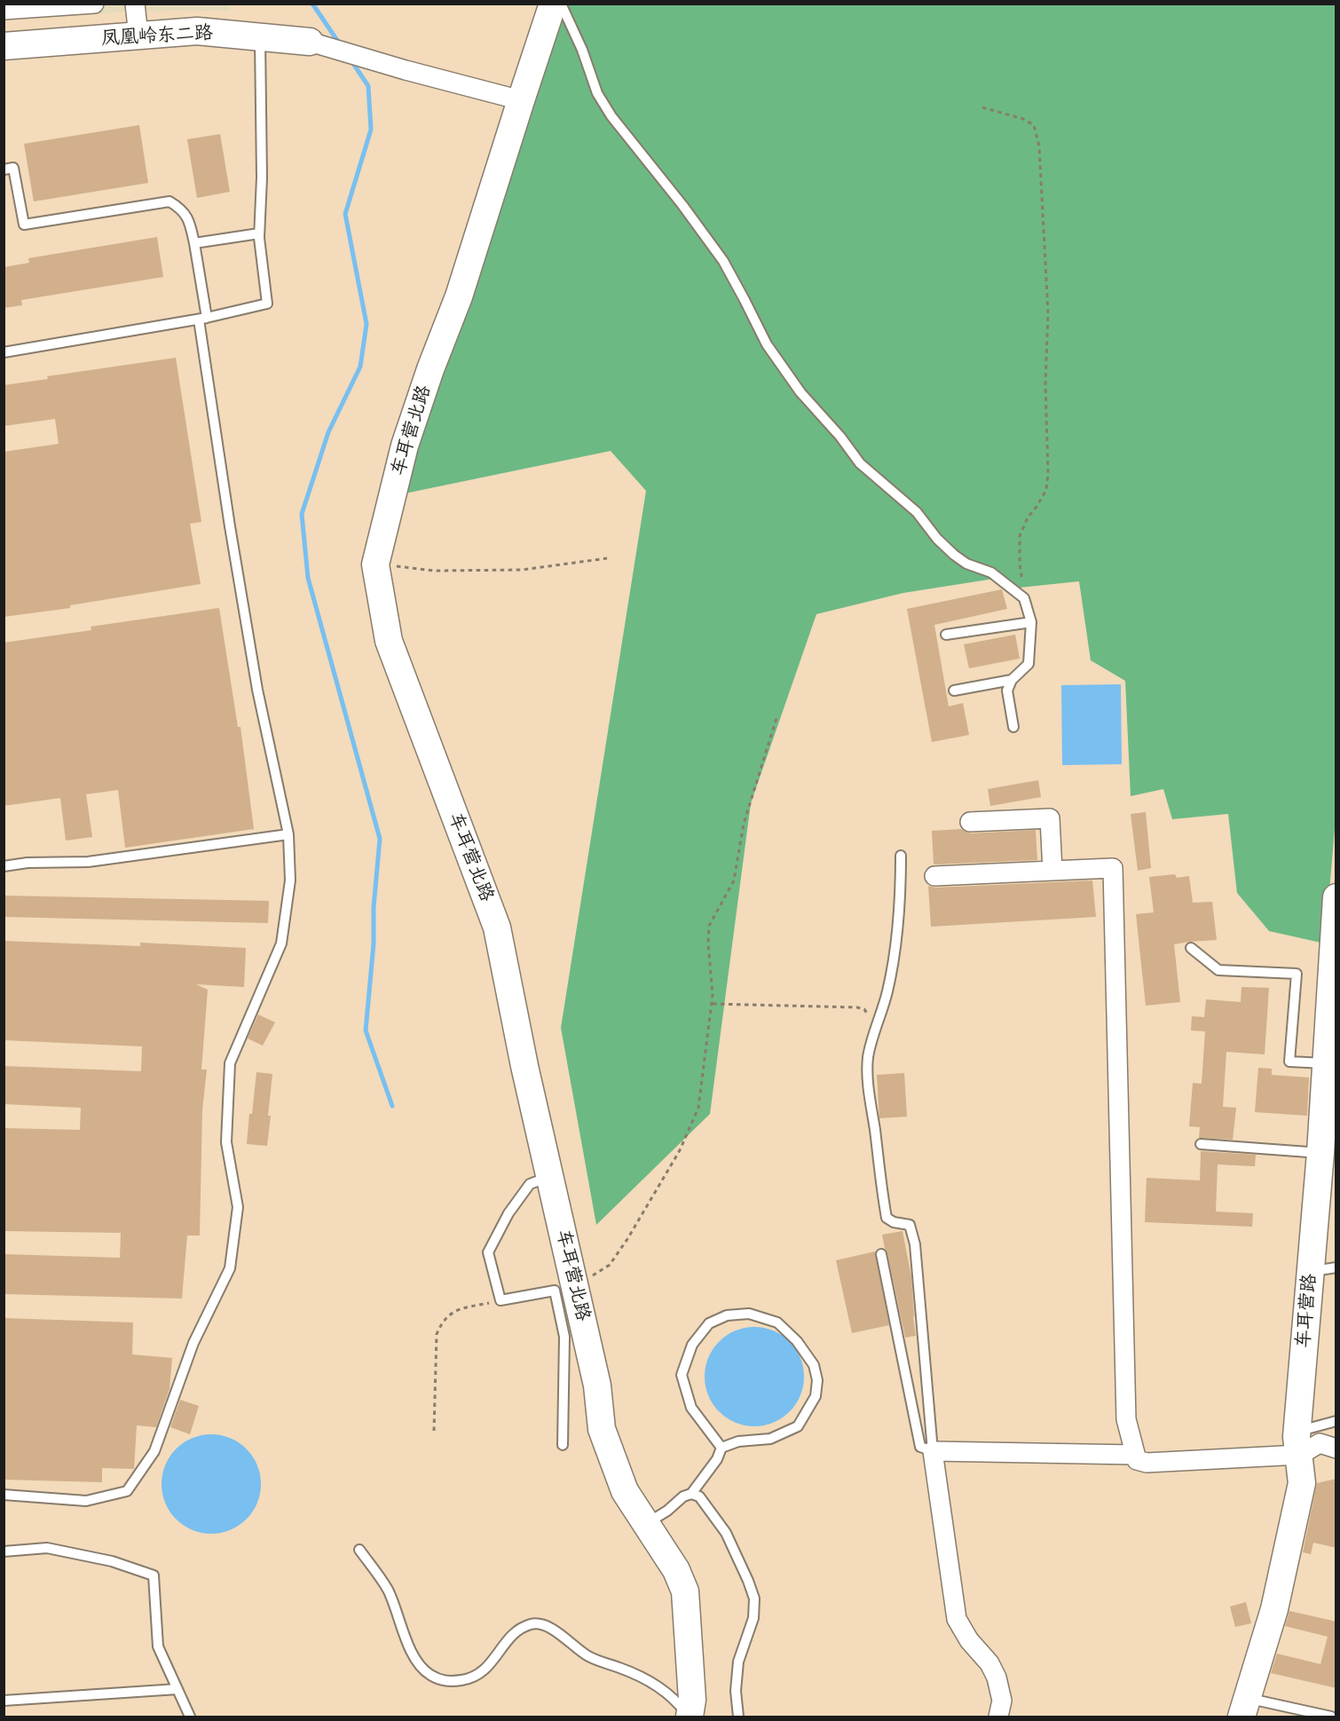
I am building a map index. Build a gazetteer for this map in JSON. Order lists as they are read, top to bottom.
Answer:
{
  "streets": {
    "street": ["凤凰岭东二路", "车耳营北路", "车耳营路"]
  }
}
